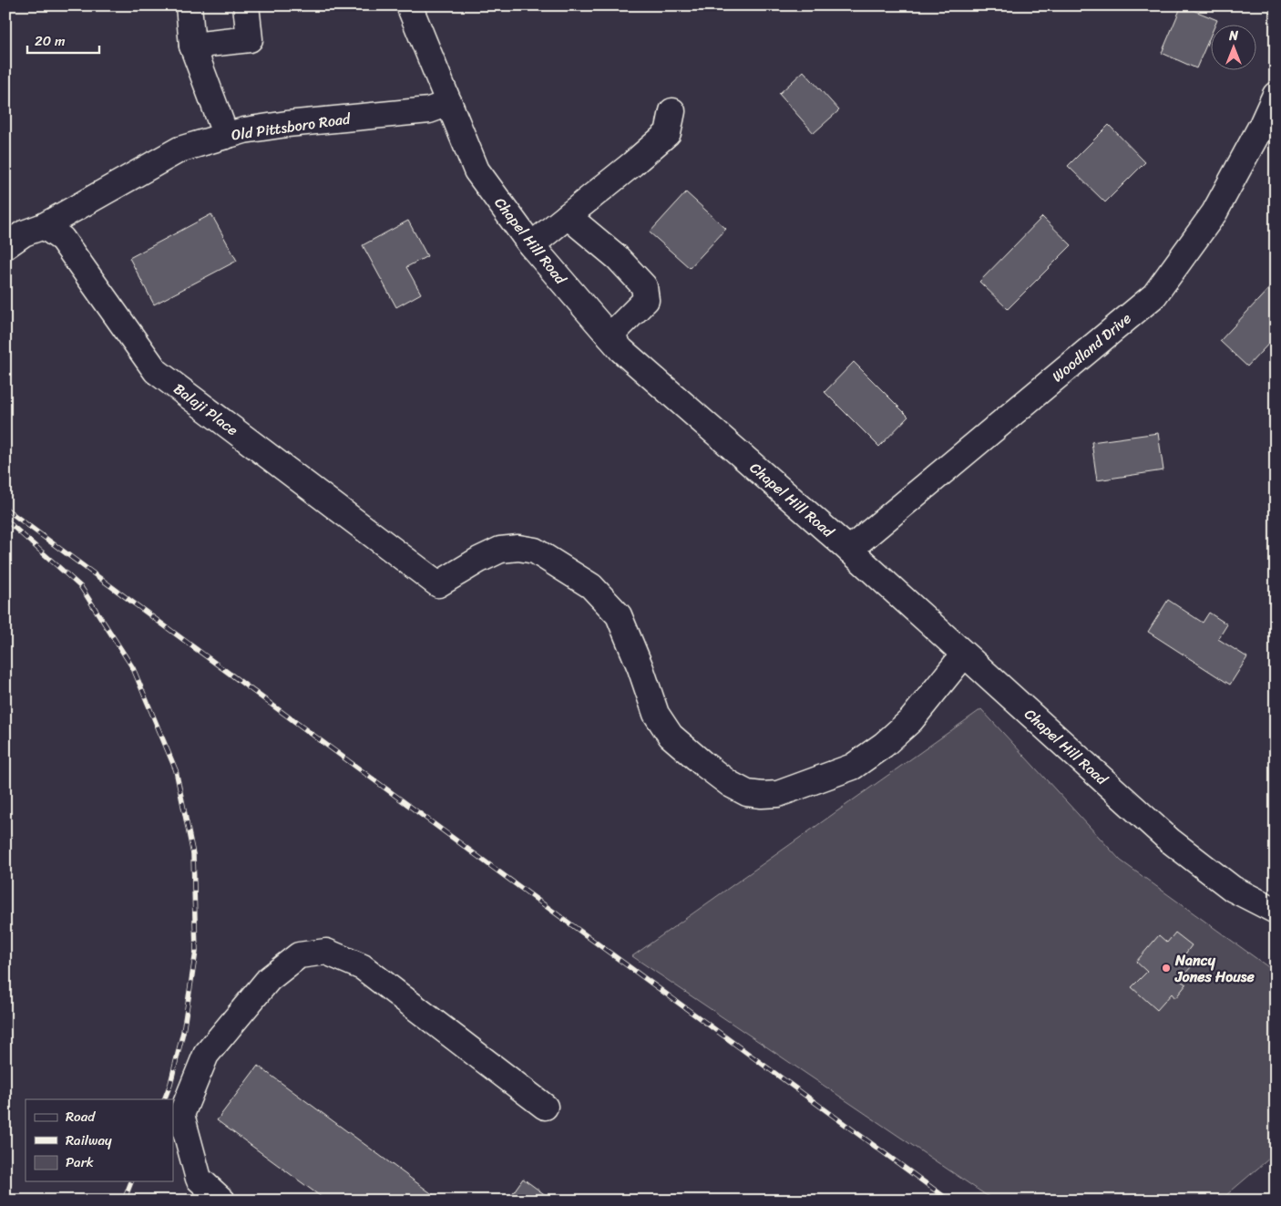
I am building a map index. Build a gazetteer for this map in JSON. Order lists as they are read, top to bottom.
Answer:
{
  "streets": {
    "main road": [
      "Old Pittsboro Road",
      "Chapel Hill Road",
      "Woodland Drive",
      "Balaji Place"
    ]
  },
  "crossings": [
    ["Old Pittsboro Road", "Chapel Hill Road"],
    ["Old Pittsboro Road", "Balaji Place"],
    ["Chapel Hill Road", "Woodland Drive"],
    ["Chapel Hill Road", "Balaji Place"]
  ],
  "places": ["Nancy Jones House"],
  "legend": ["Road", "Railway", "Park"],
  "scale_bar": "20 m",
  "north": "top"
}
